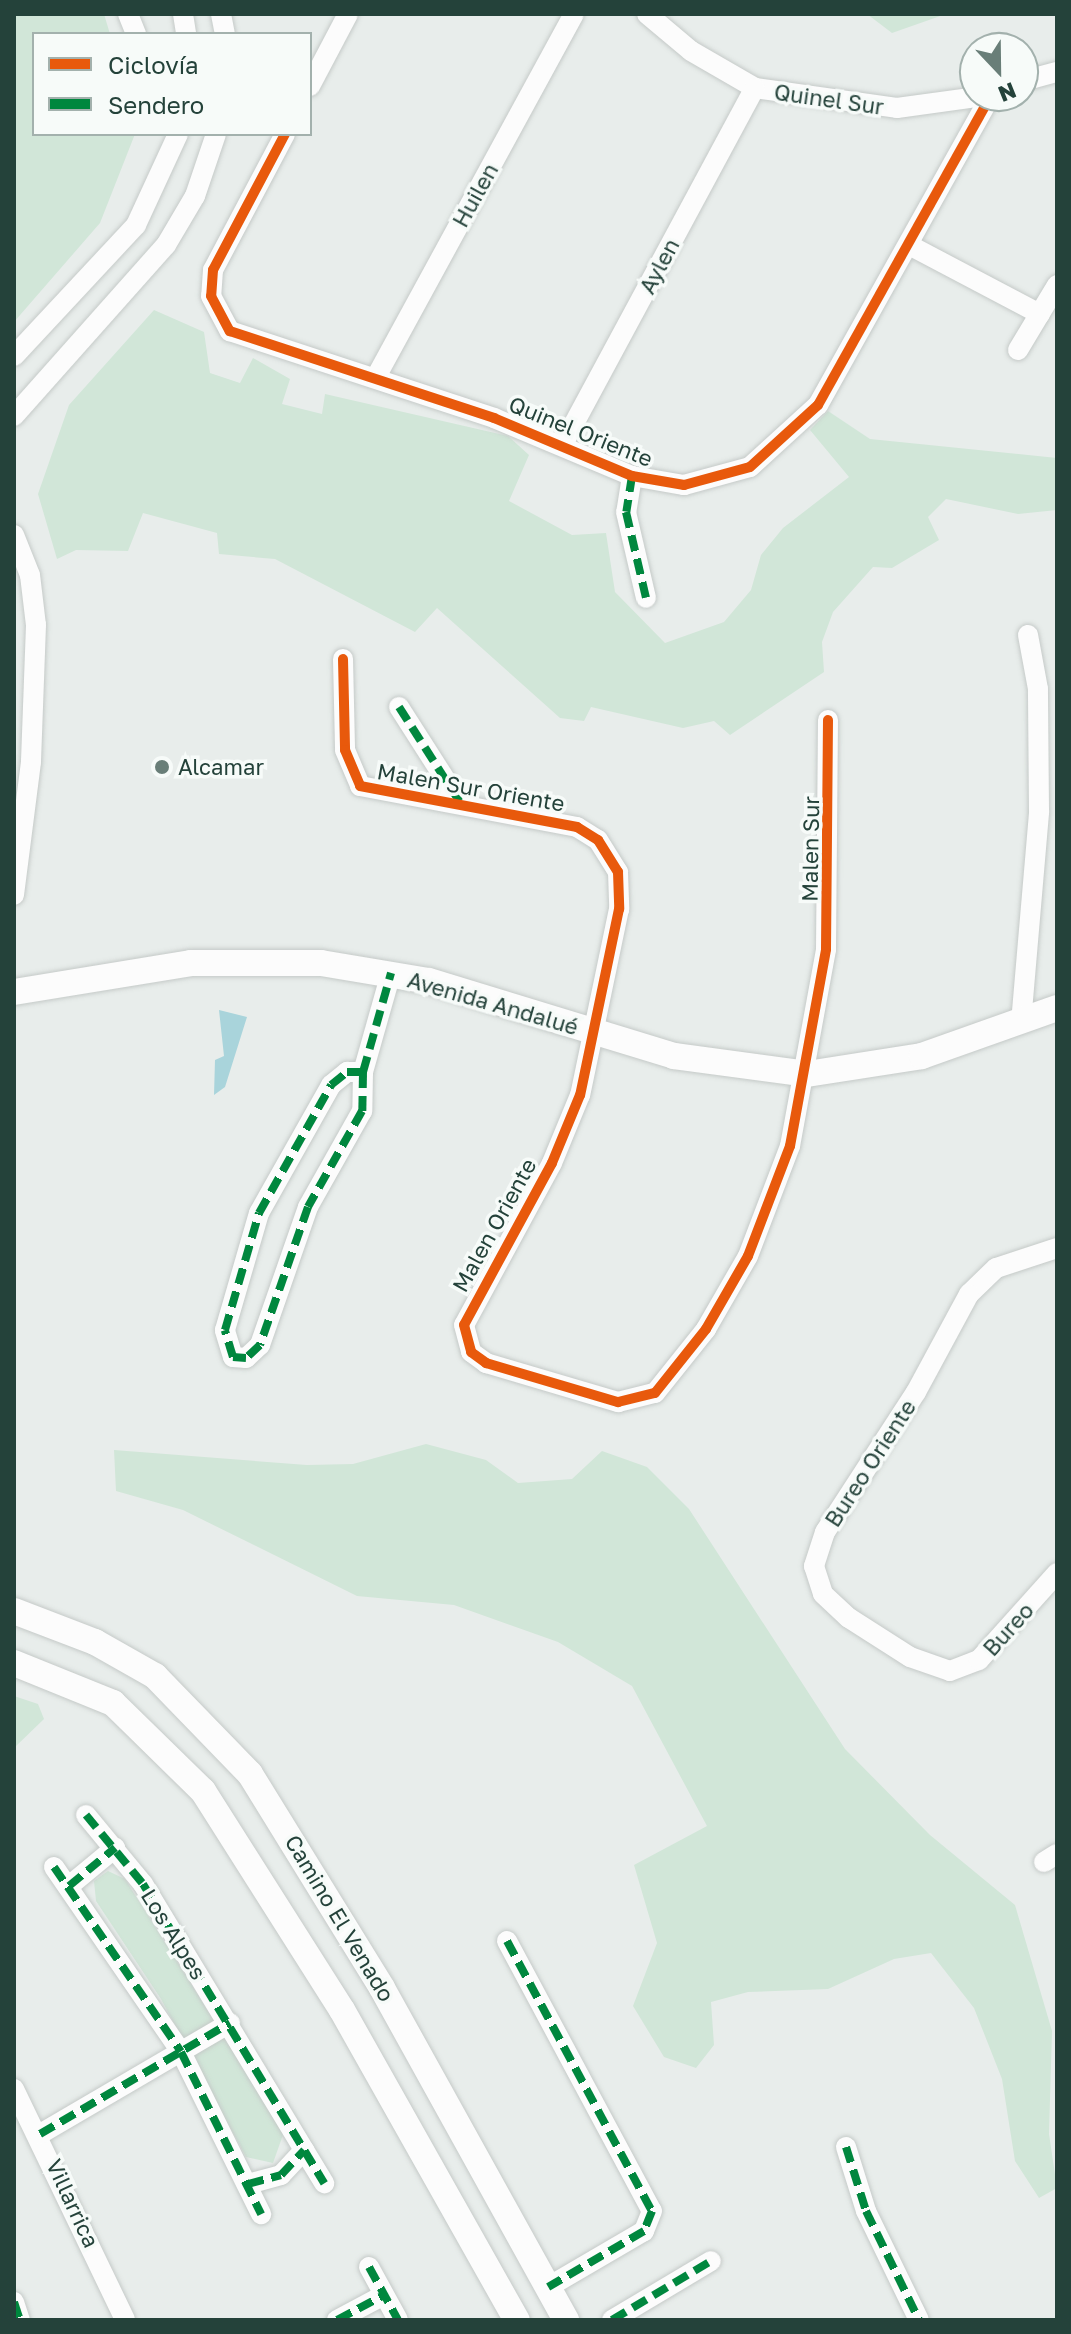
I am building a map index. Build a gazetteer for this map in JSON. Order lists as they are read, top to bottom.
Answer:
{
  "streets": {
    "street": [
      "Quinel Sur",
      "Huilen",
      "Aylen",
      "Quinel Oriente",
      "Malen Sur Oriente",
      "Malen Sur",
      "Avenida Andalué",
      "Malen Oriente",
      "Bureo Oriente",
      "Bureo",
      "Camino El Venado",
      "Los Alpes",
      "Villarrica"
    ]
  },
  "crossings": [
    ["Quinel Sur", "Aylen"],
    ["Huilen", "Quinel Oriente"],
    ["Aylen", "Quinel Oriente"],
    ["Malen Sur Oriente", "Avenida Andalué"],
    ["Malen Sur Oriente", "Malen Oriente"],
    ["Malen Sur", "Avenida Andalué"],
    ["Malen Sur", "Malen Oriente"],
    ["Avenida Andalué", "Malen Oriente"],
    ["Bureo Oriente", "Bureo"]
  ],
  "places": ["Alcamar"],
  "legend": ["Ciclovía", "Sendero"],
  "north": "bottom"
}
